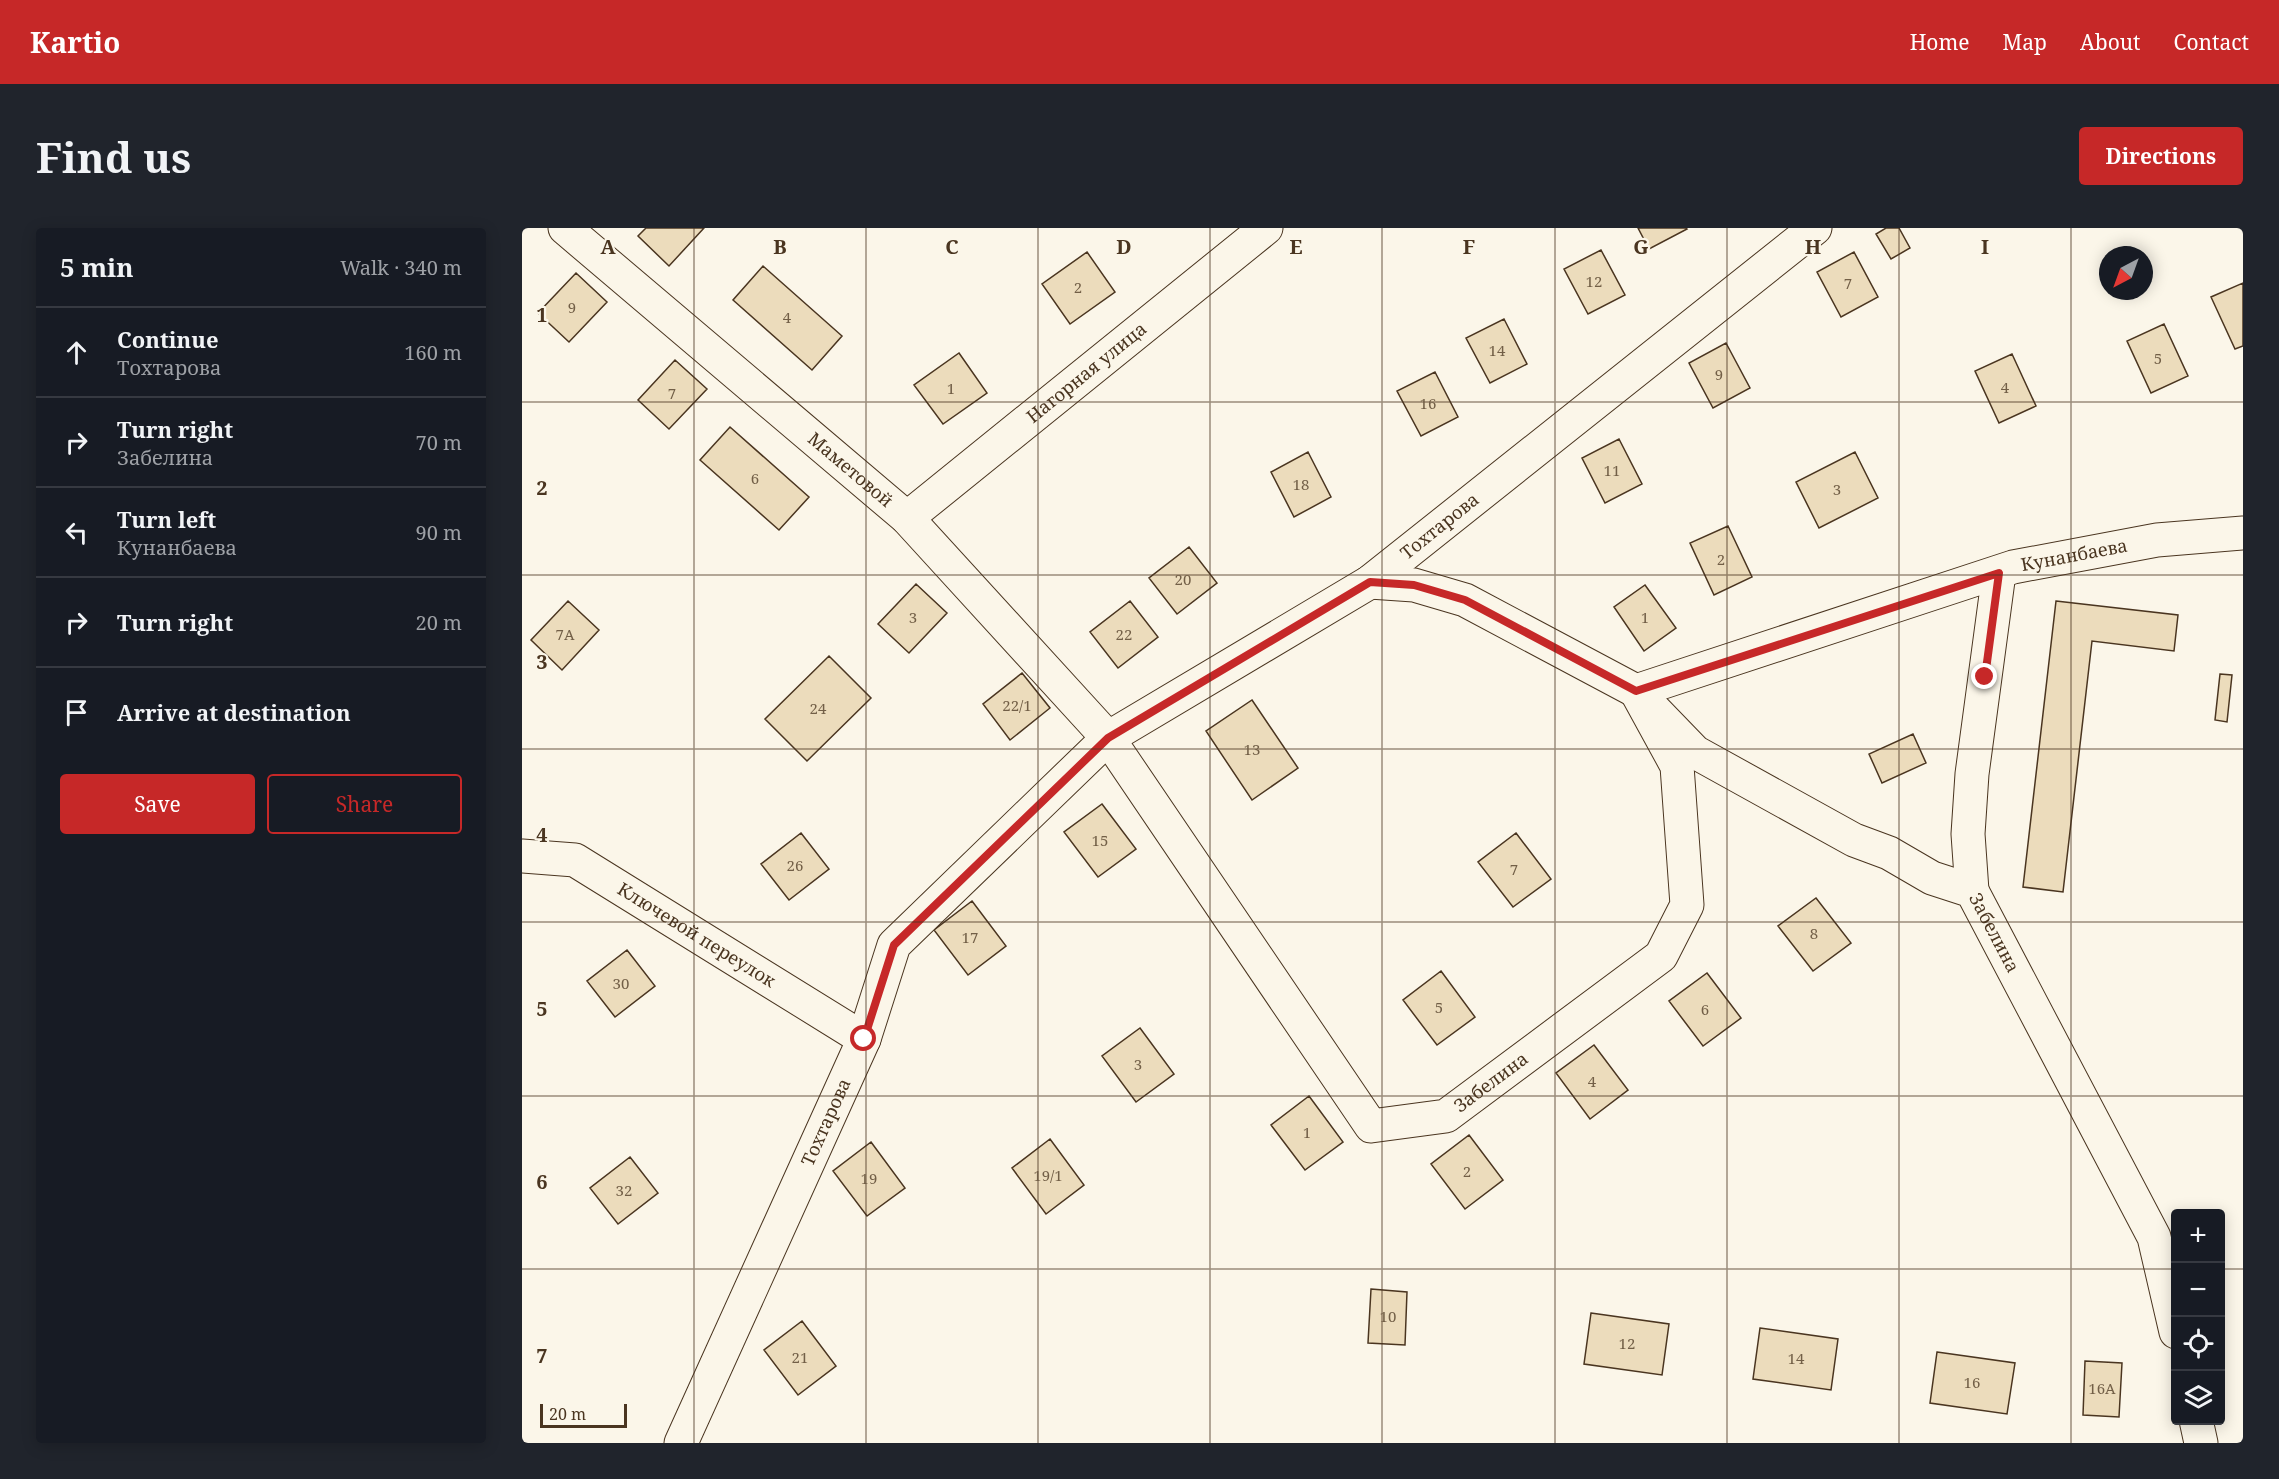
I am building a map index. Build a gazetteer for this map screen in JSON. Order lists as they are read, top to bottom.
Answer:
{
  "streets": {
    "street": [
      "Нагорная улица",
      "Маметовой",
      "Тохтарова",
      "Кунанбаева",
      "Забелина",
      "Ключевой переулок"
    ]
  },
  "crossings": [
    ["Нагорная улица", "Маметовой"],
    ["Маметовой", "Тохтарова"],
    ["Маметовой", "Забелина"],
    ["Тохтарова", "Забелина"],
    ["Тохтарова", "Ключевой переулок"],
    ["Кунанбаева", "Забелина"]
  ],
  "house_numbers": [
    "12",
    "7",
    "2",
    "9",
    "4",
    "14",
    "5",
    "9",
    "4",
    "1",
    "7",
    "16",
    "11",
    "6",
    "18",
    "3",
    "2",
    "20",
    "3",
    "1",
    "7А",
    "22",
    "22/1",
    "24",
    "13",
    "15",
    "26",
    "7",
    "8",
    "17",
    "30",
    "5",
    "6",
    "3",
    "4",
    "1",
    "2",
    "19/1",
    "19",
    "32",
    "10",
    "12",
    "21",
    "14",
    "16",
    "16А"
  ],
  "scale_bar": "20 m",
  "north": "bottom left",
  "page": {
    "header": "Kartio",
    "nav": [
      "Home",
      "Map",
      "About",
      "Contact"
    ],
    "buttons": [
      "Directions",
      ["Save", "Share"]
    ],
    "title": "Find us",
    "heading": ["5 min", "Walk · 340 m"],
    "list": [
      ["Continue", "Тохтарова", "160 m"],
      ["Turn right", "Забелина", "70 m"],
      ["Turn left", "Кунанбаева", "90 m"],
      ["Turn right", "20 m"],
      "Arrive at destination"
    ],
    "map_buttons": ["+", "−"],
    "scale": "20 m"
  },
  "grid": {
    "columns": [
      "A",
      "B",
      "C",
      "D",
      "E",
      "F",
      "G",
      "H",
      "I"
    ],
    "rows": [
      "1",
      "2",
      "3",
      "4",
      "5",
      "6",
      "7"
    ]
  }
}
